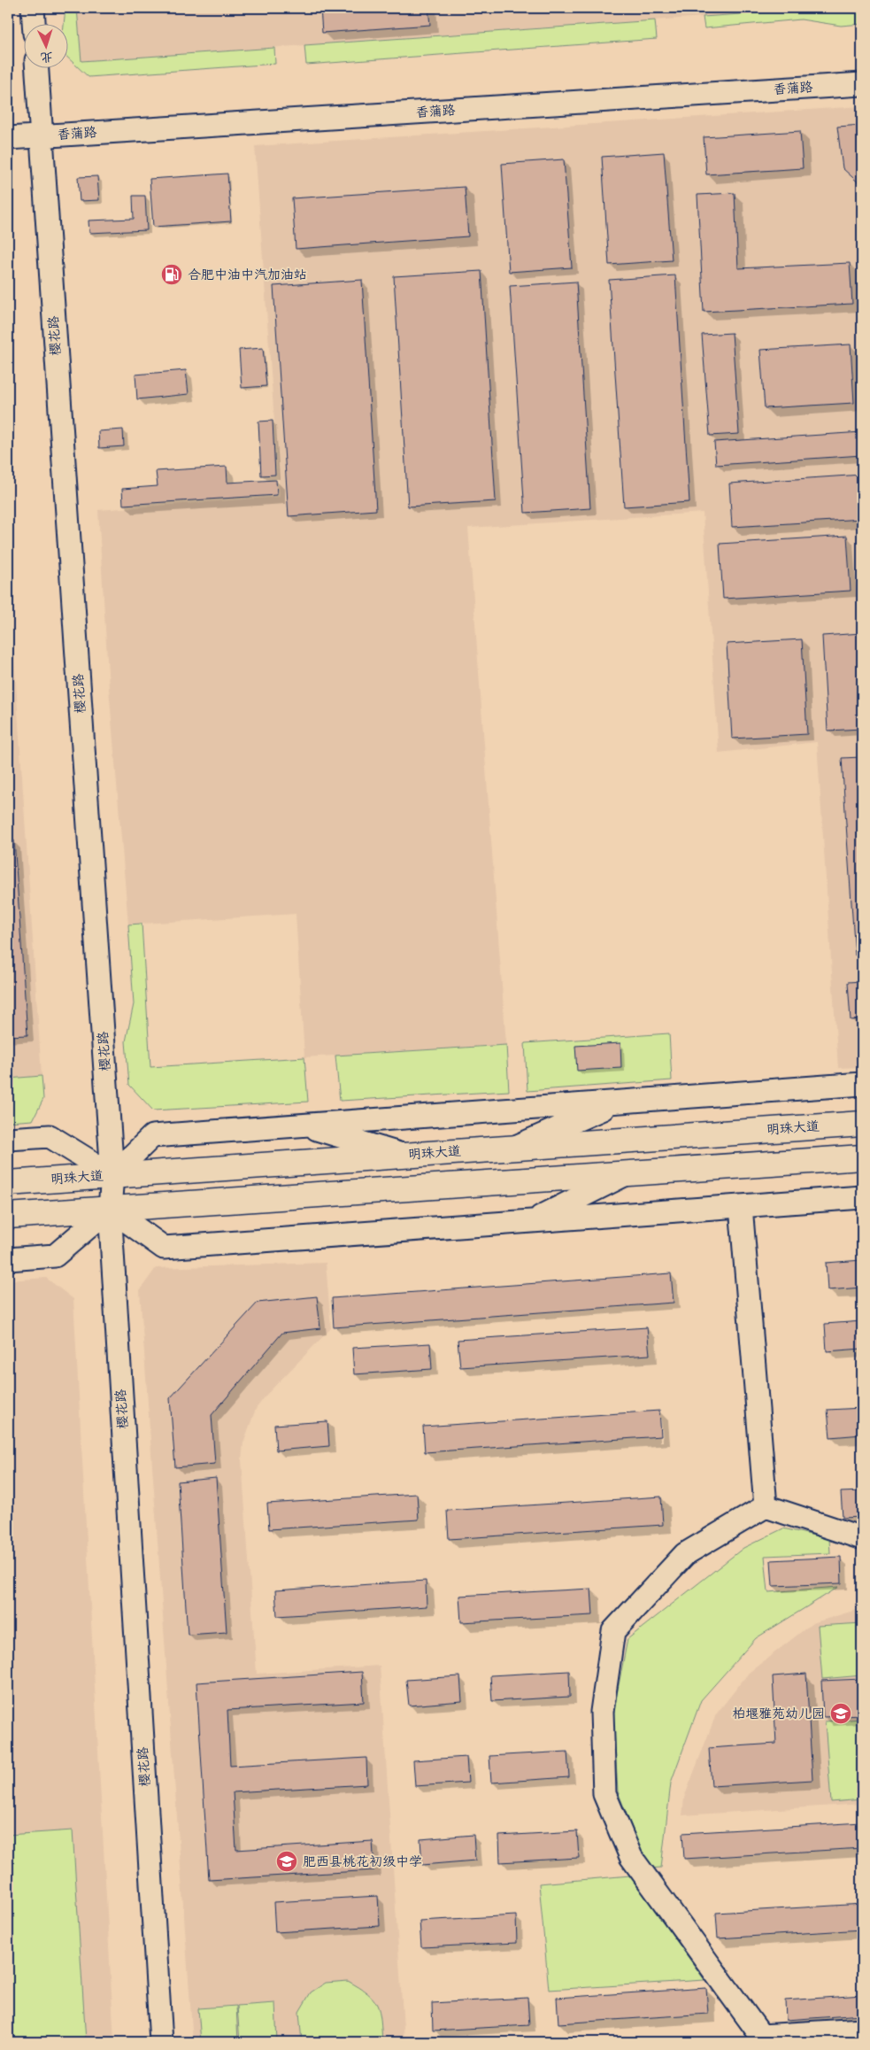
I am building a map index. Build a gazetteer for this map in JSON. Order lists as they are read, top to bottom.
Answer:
{
  "streets": {
    "main road": ["明珠大道"],
    "street": ["香蒲路", "樱花路"]
  },
  "crossings": [
    ["香蒲路", "樱花路"],
    ["樱花路", "明珠大道"]
  ],
  "places": {
    "fuel station": ["合肥中油中汽加油站"],
    "school or university": ["柏堰雅苑幼儿园", "肥西县桃花初级中学"]
  },
  "north": "bottom"
}
